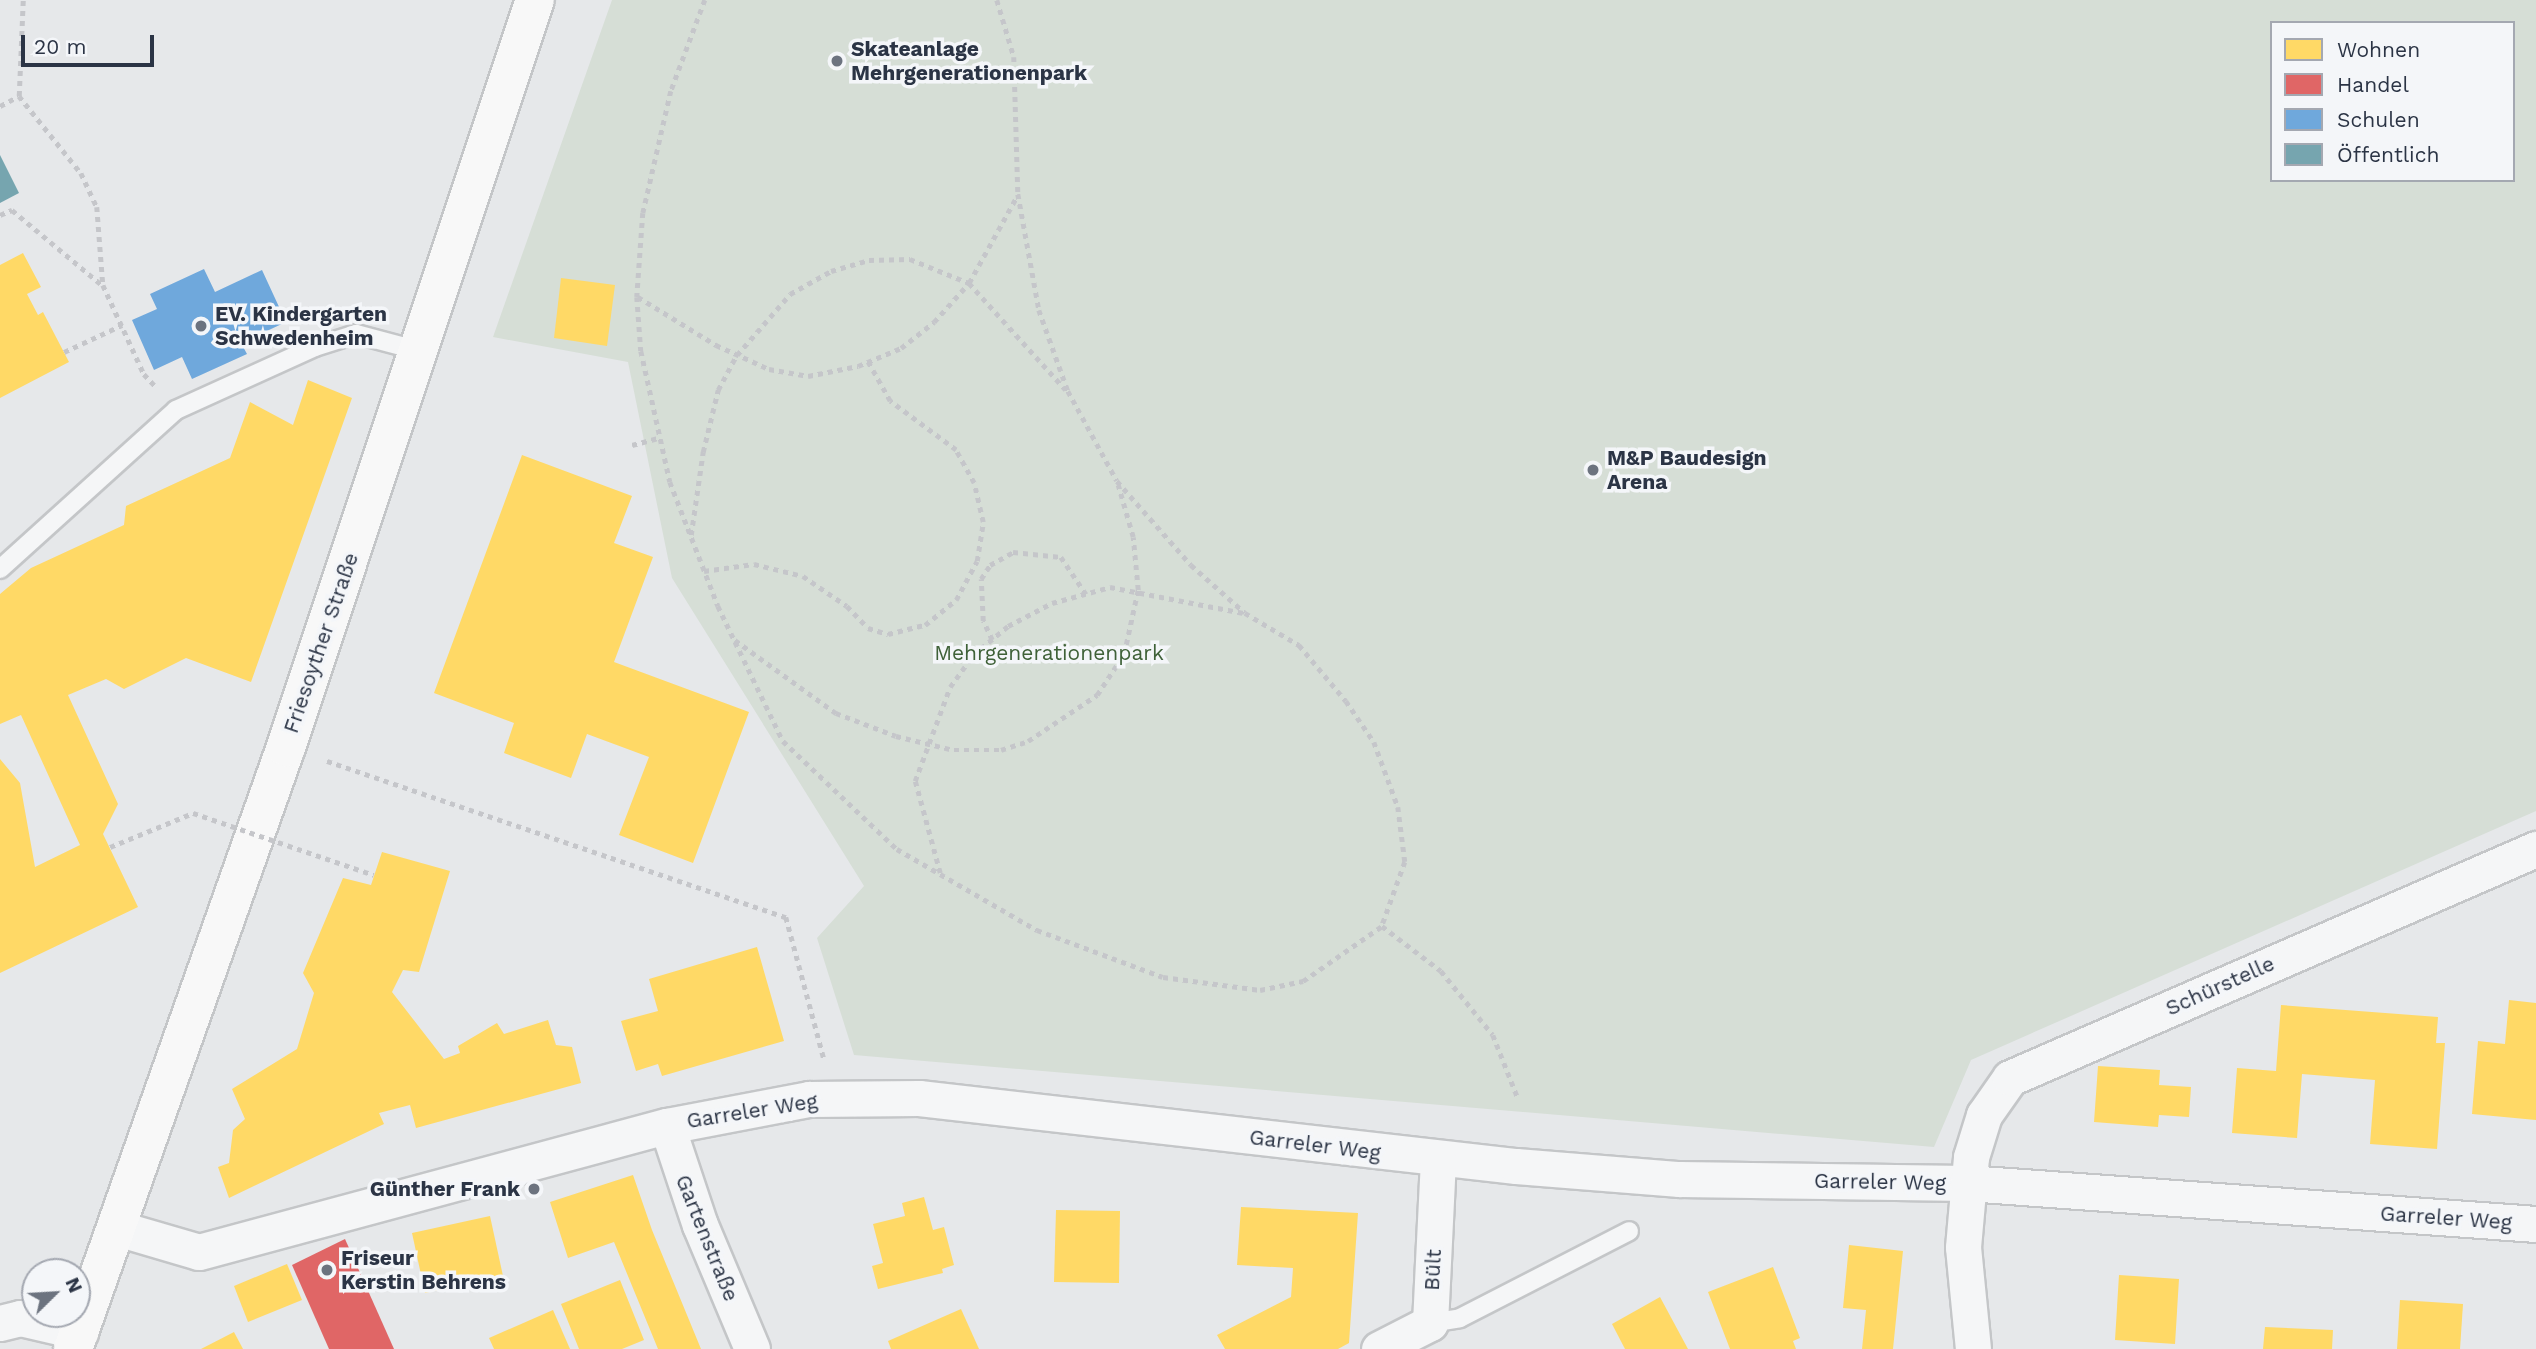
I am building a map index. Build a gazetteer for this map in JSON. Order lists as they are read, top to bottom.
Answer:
{
  "streets": {
    "street": [
      "Friesoyther Straße",
      "Schürstelle",
      "Garreler Weg",
      "Gartenstraße",
      "Bült"
    ]
  },
  "crossings": [
    ["Friesoyther Straße", "Garreler Weg"],
    ["Schürstelle", "Garreler Weg"],
    ["Garreler Weg", "Gartenstraße"],
    ["Garreler Weg", "Bült"]
  ],
  "parks": ["Mehrgenerationenpark"],
  "places": [
    "Skateanlage Mehrgenerationenpark",
    "EV. Kindergarten Schwedenheim",
    "M&P Baudesign Arena",
    "Günther Frank",
    "Friseur Kerstin Behrens"
  ],
  "legend": [
    "Wohnen",
    "Handel",
    "Schulen",
    "Öffentlich"
  ],
  "scale_bar": "20 m",
  "north": "top right"
}
